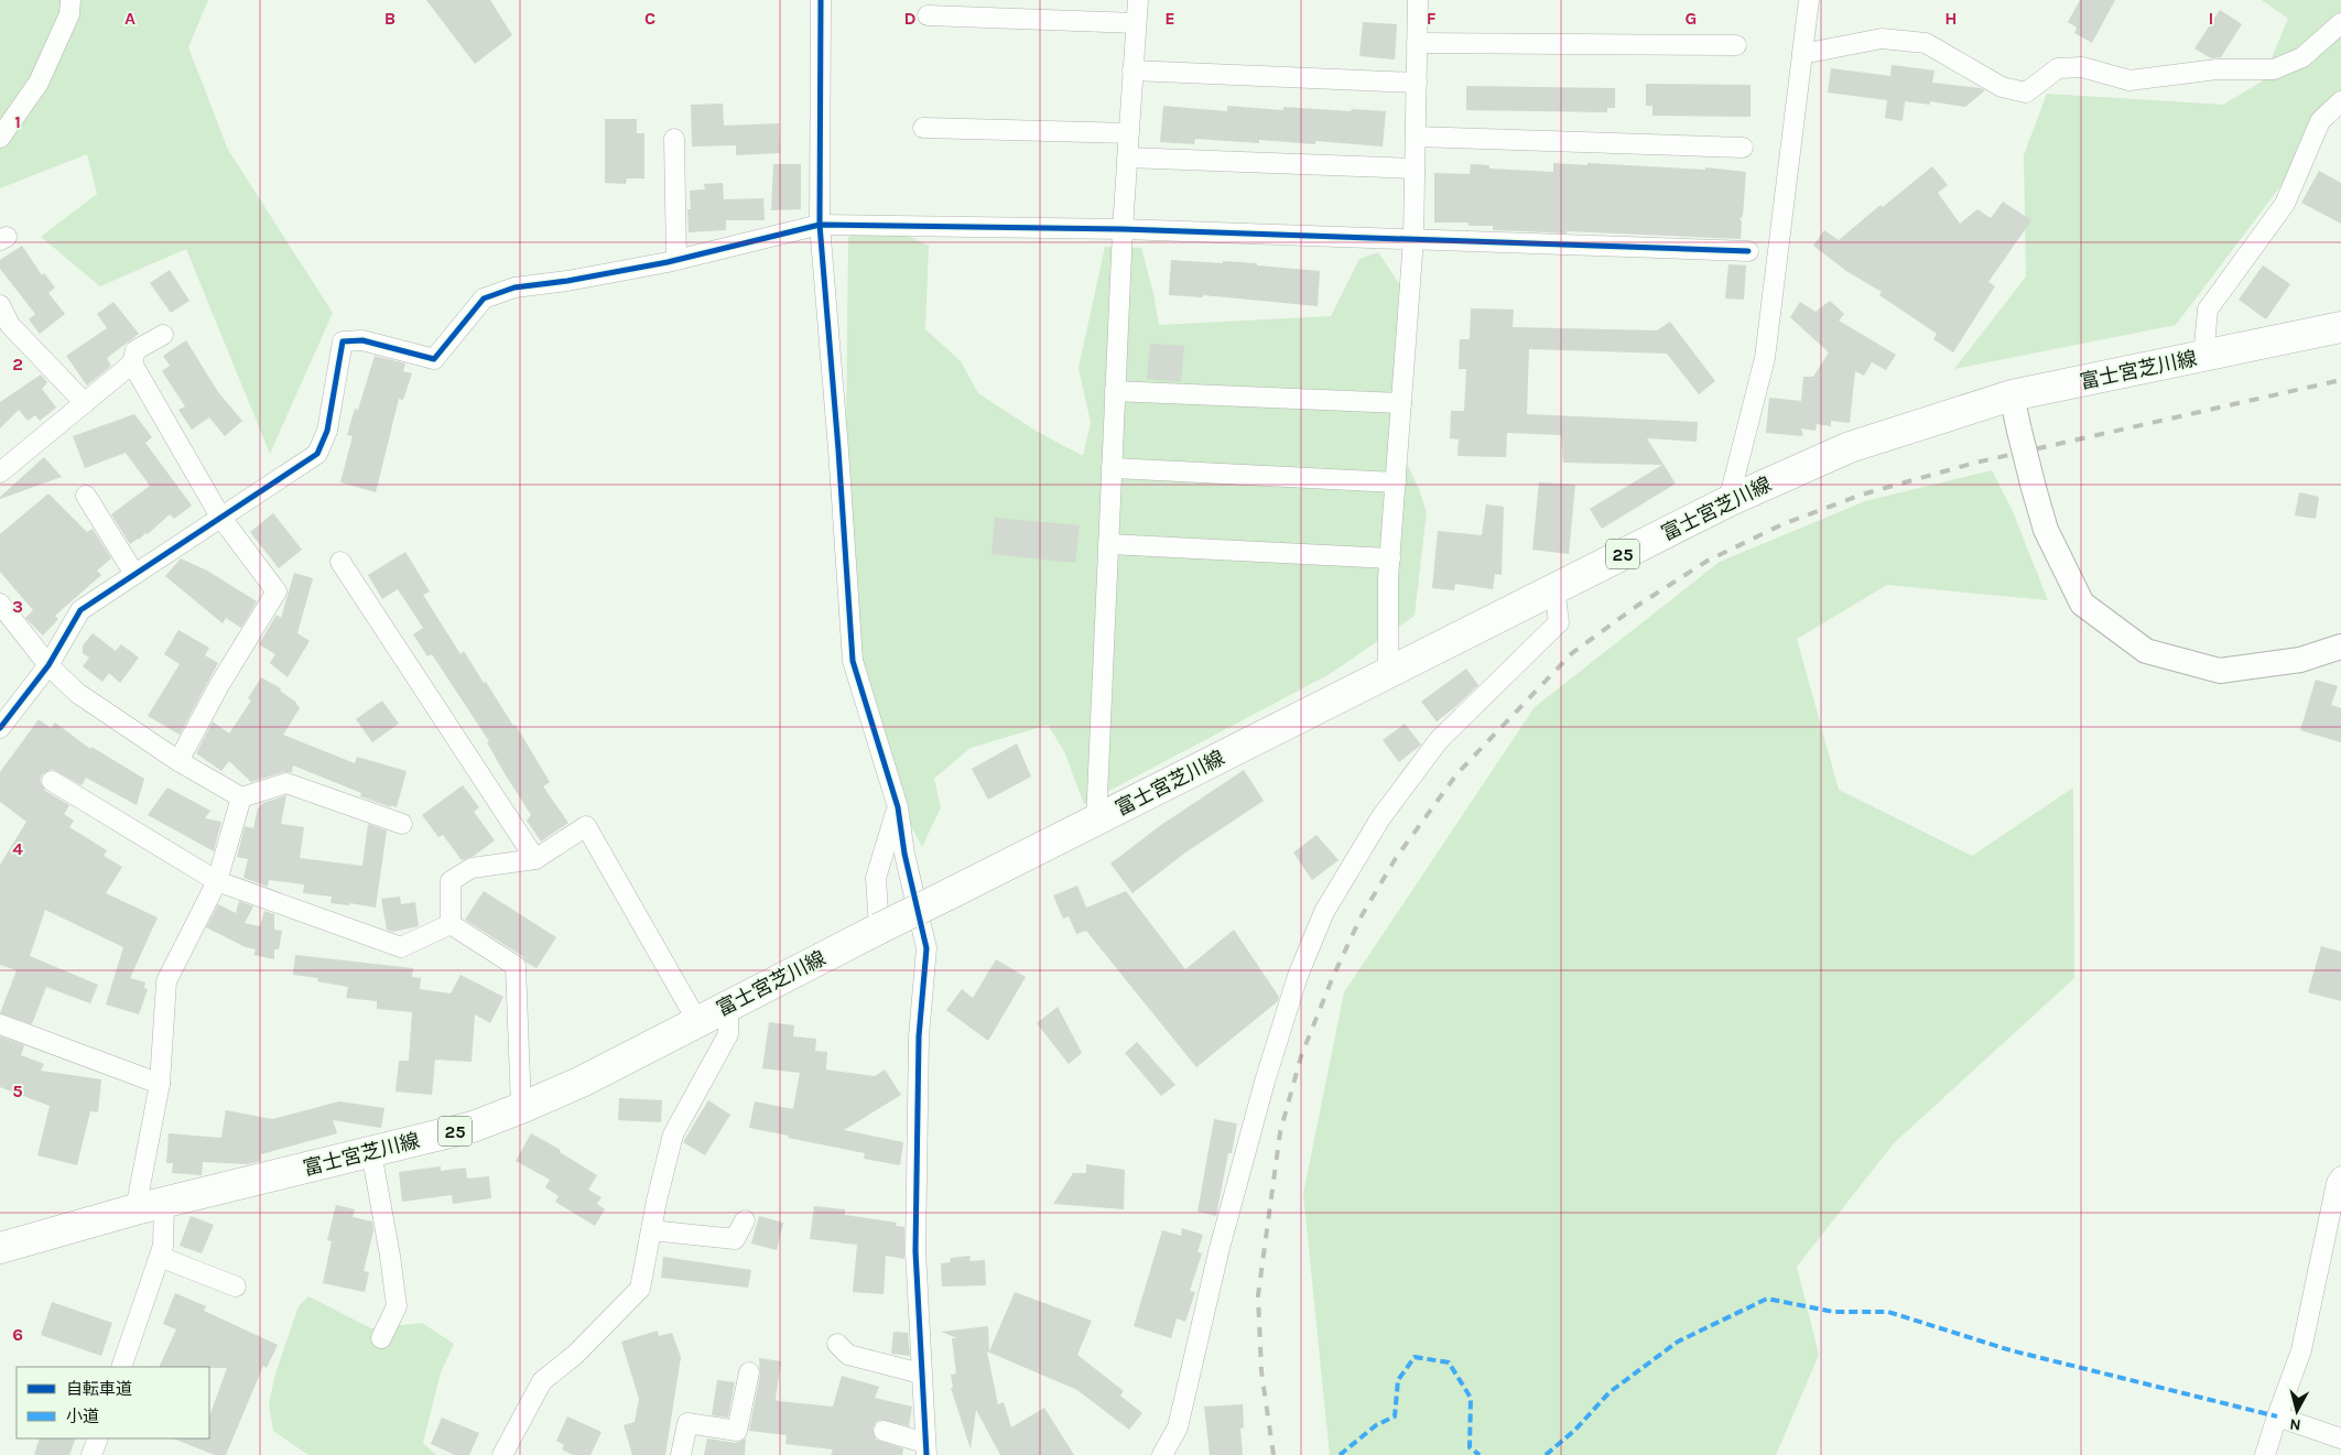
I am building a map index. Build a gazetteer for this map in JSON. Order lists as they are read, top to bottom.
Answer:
{
  "streets": {
    "main road": ["富士宮芝川線", "25"]
  },
  "legend": ["自転車道", "小道"],
  "north": "bottom",
  "grid": {
    "columns": [
      "A",
      "B",
      "C",
      "D",
      "E",
      "F",
      "G",
      "H",
      "I"
    ],
    "rows": [
      "1",
      "2",
      "3",
      "4",
      "5",
      "6"
    ]
  }
}
